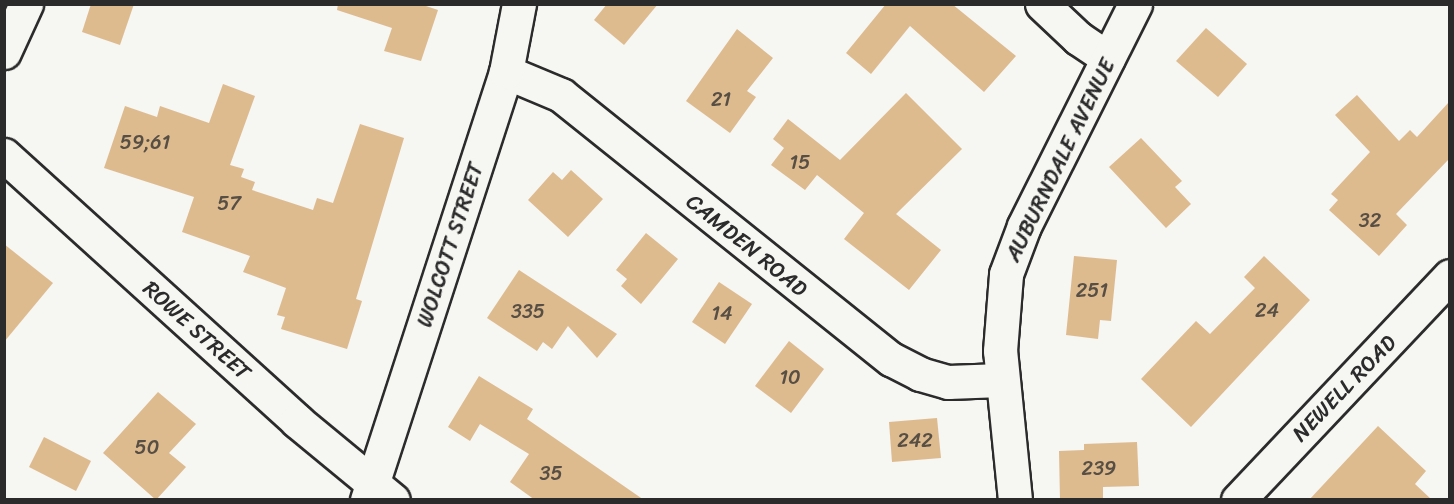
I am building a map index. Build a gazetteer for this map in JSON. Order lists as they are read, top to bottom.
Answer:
{
  "streets": {
    "street": [
      "AUBURNDALE AVENUE",
      "WOLCOTT STREET",
      "CAMDEN ROAD",
      "ROWE STREET",
      "NEWELL ROAD"
    ]
  },
  "crossings": [
    ["AUBURNDALE AVENUE", "CAMDEN ROAD"],
    ["WOLCOTT STREET", "CAMDEN ROAD"],
    ["WOLCOTT STREET", "ROWE STREET"]
  ],
  "house_numbers": [
    "21",
    "59;61",
    "15",
    "57",
    "32",
    "251",
    "24",
    "335",
    "14",
    "10",
    "242",
    "50",
    "239",
    "35"
  ]
}
